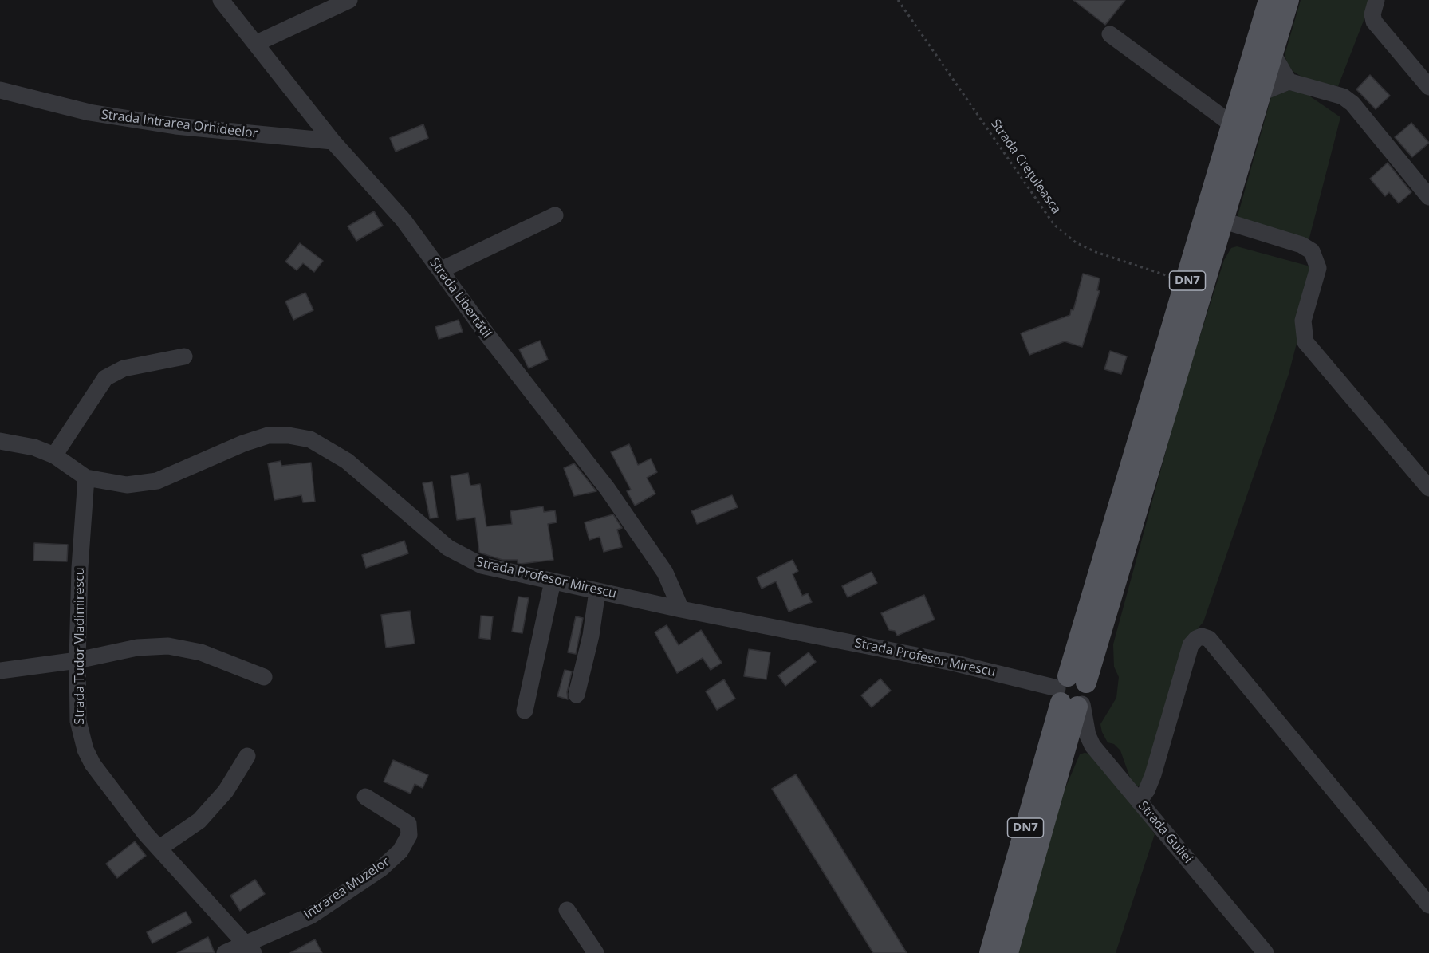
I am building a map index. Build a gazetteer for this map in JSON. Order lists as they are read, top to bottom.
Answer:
{
  "streets": {
    "main road": ["DN7"],
    "street": [
      "Strada Intrarea Orhideelor",
      "Strada Libertății",
      "Strada Profesor Mirescu",
      "Strada Tudor Vladimirescu",
      "Strada Guliei",
      "Intrarea Muzelor"
    ],
    "path": ["Strada Crețuleasca"]
  },
  "crossings": [
    ["Strada Intrarea Orhideelor", "Strada Libertății"],
    ["Strada Crețuleasca", "DN7"],
    ["DN7", "Strada Profesor Mirescu"],
    ["DN7", "Strada Guliei"],
    ["Strada Libertății", "Strada Profesor Mirescu"],
    ["Strada Profesor Mirescu", "Strada Tudor Vladimirescu"],
    ["Strada Profesor Mirescu", "Strada Guliei"],
    ["Strada Tudor Vladimirescu", "Intrarea Muzelor"]
  ]
}
